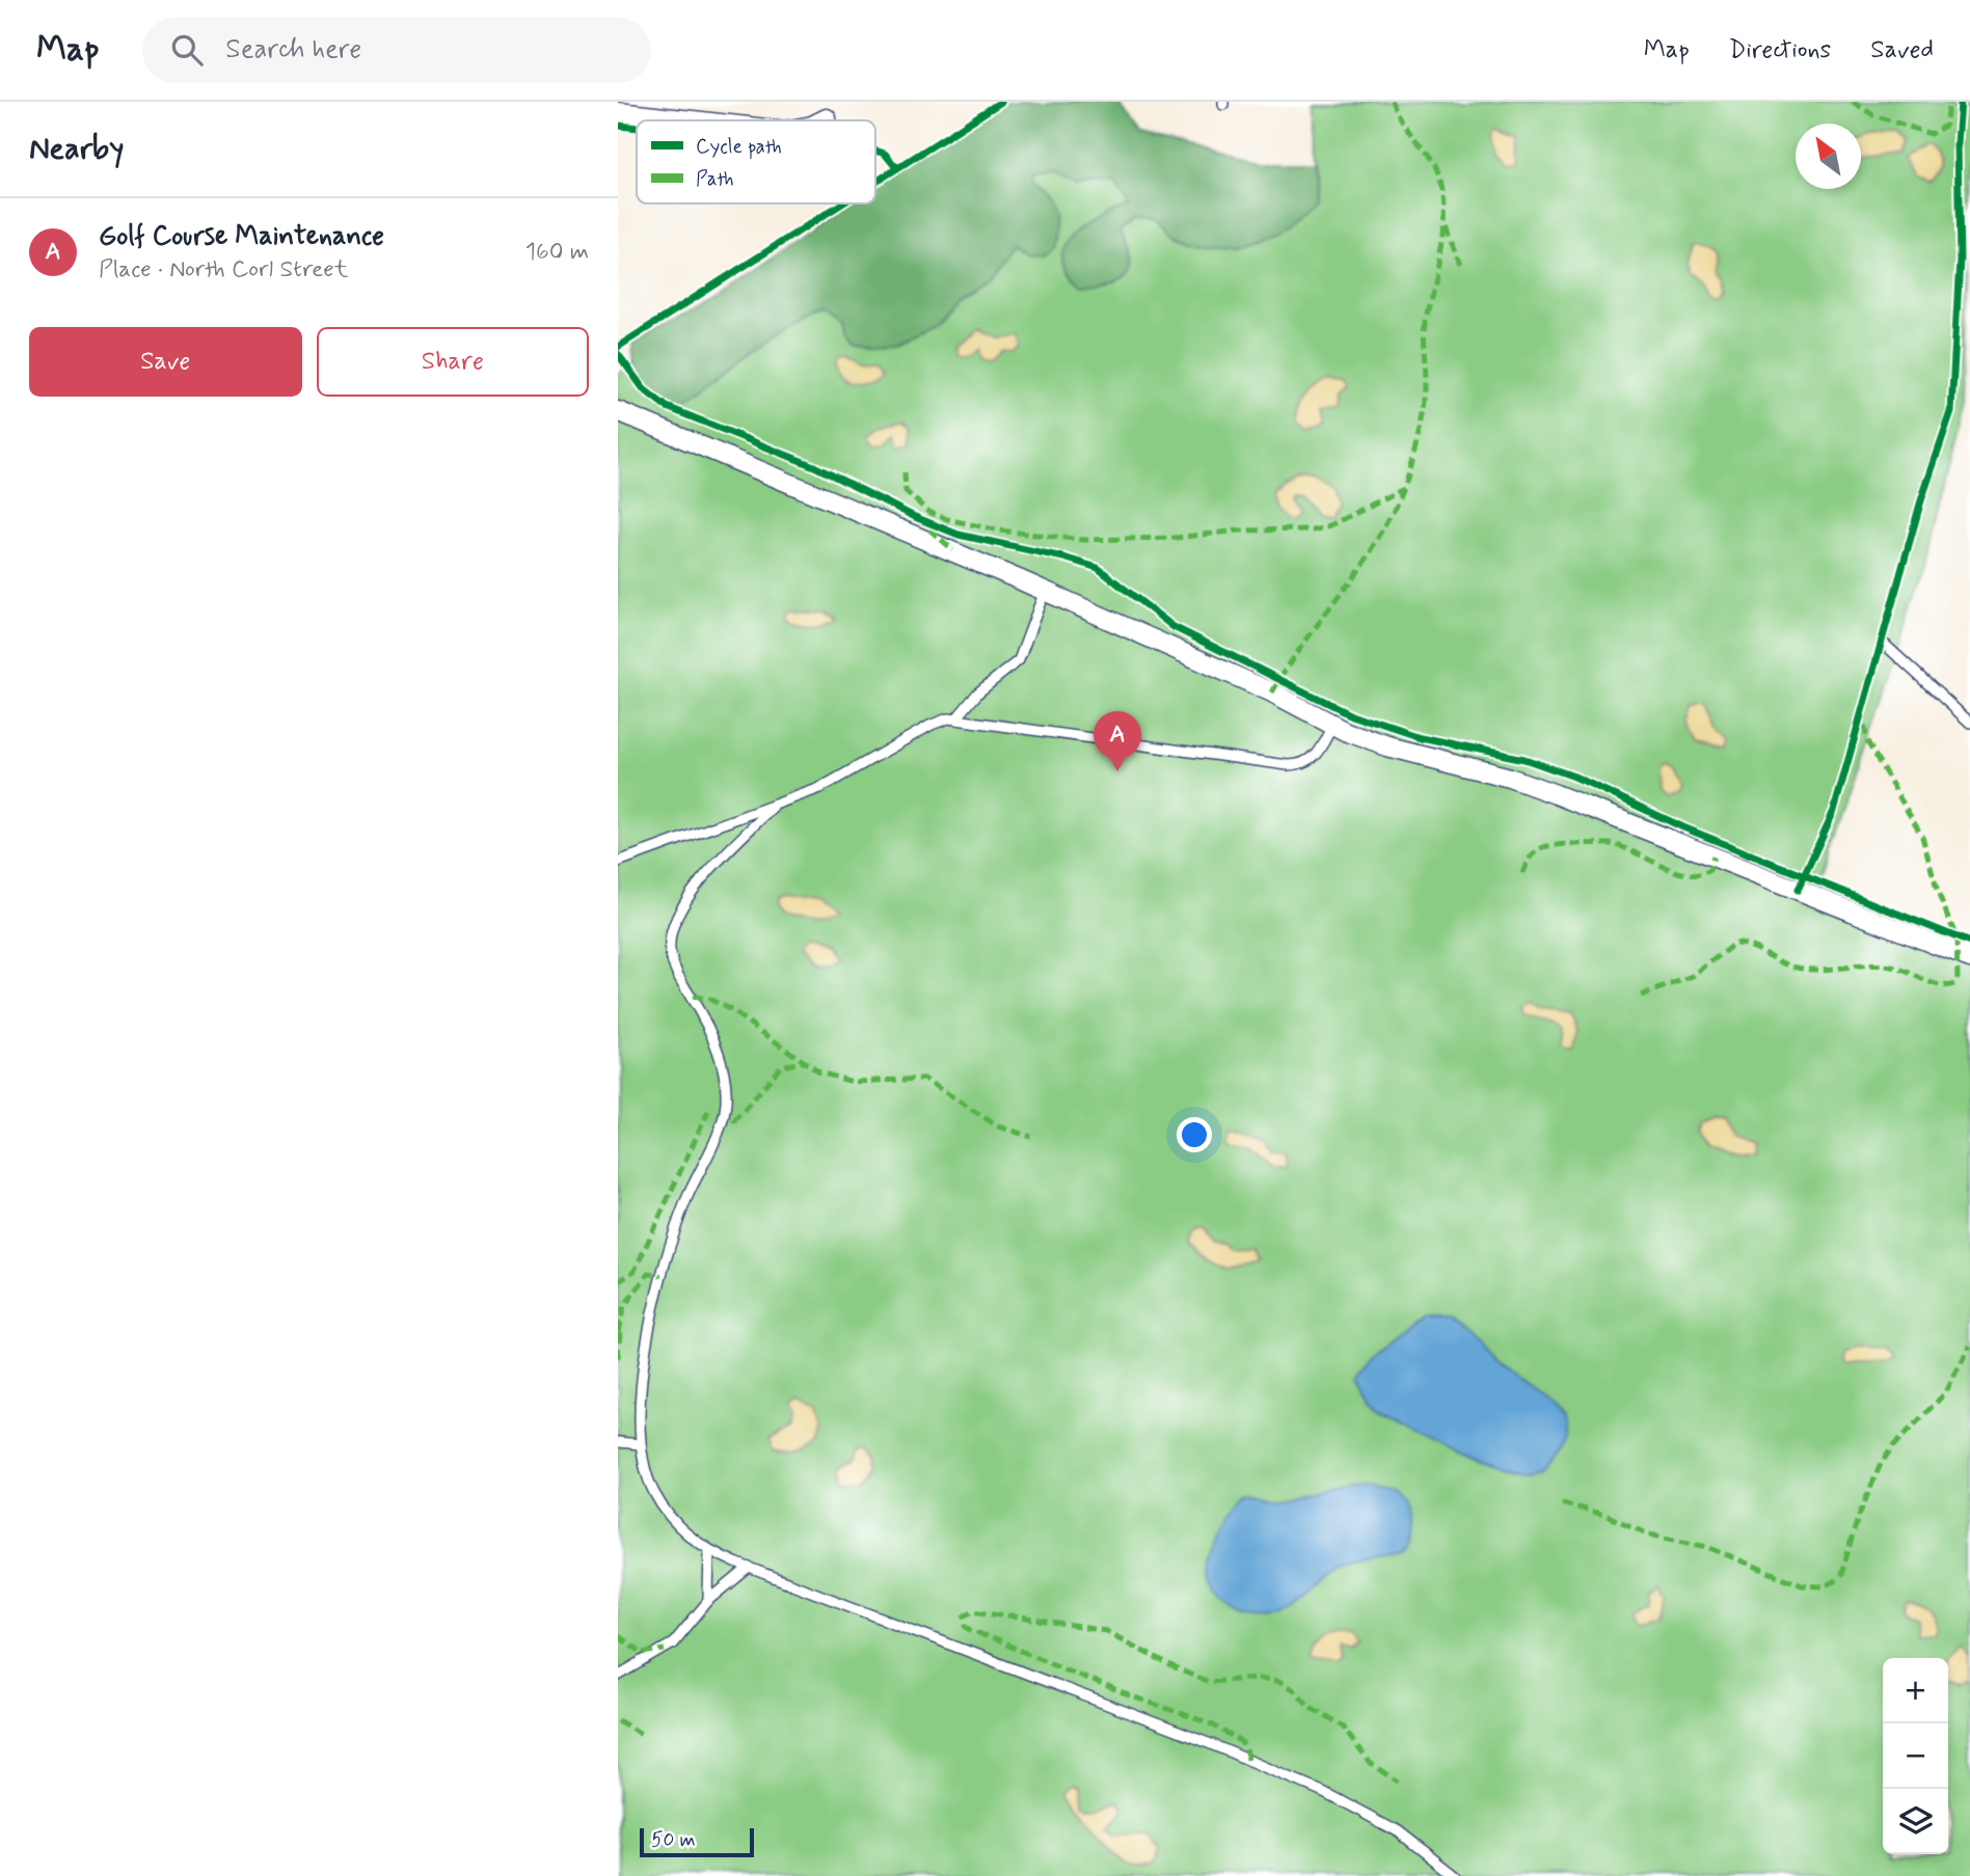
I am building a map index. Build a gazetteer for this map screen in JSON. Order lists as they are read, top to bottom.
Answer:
{
  "legend": ["Cycle path", "Path"],
  "scale_bar": "50 m",
  "north": "top left",
  "page": {
    "header": "Map",
    "search": "Search here",
    "nav": ["Map", "Directions", "Saved"],
    "heading": "Nearby",
    "list": [
      {
        "mark": "A",
        "name": "Golf Course Maintenance",
        "note": "Place · North Corl Street",
        "value": "160 m"
      }
    ],
    "buttons": ["Save", "Share"],
    "pins": "A",
    "map_buttons": ["+", "−"],
    "scale": "50 m"
  }
}
